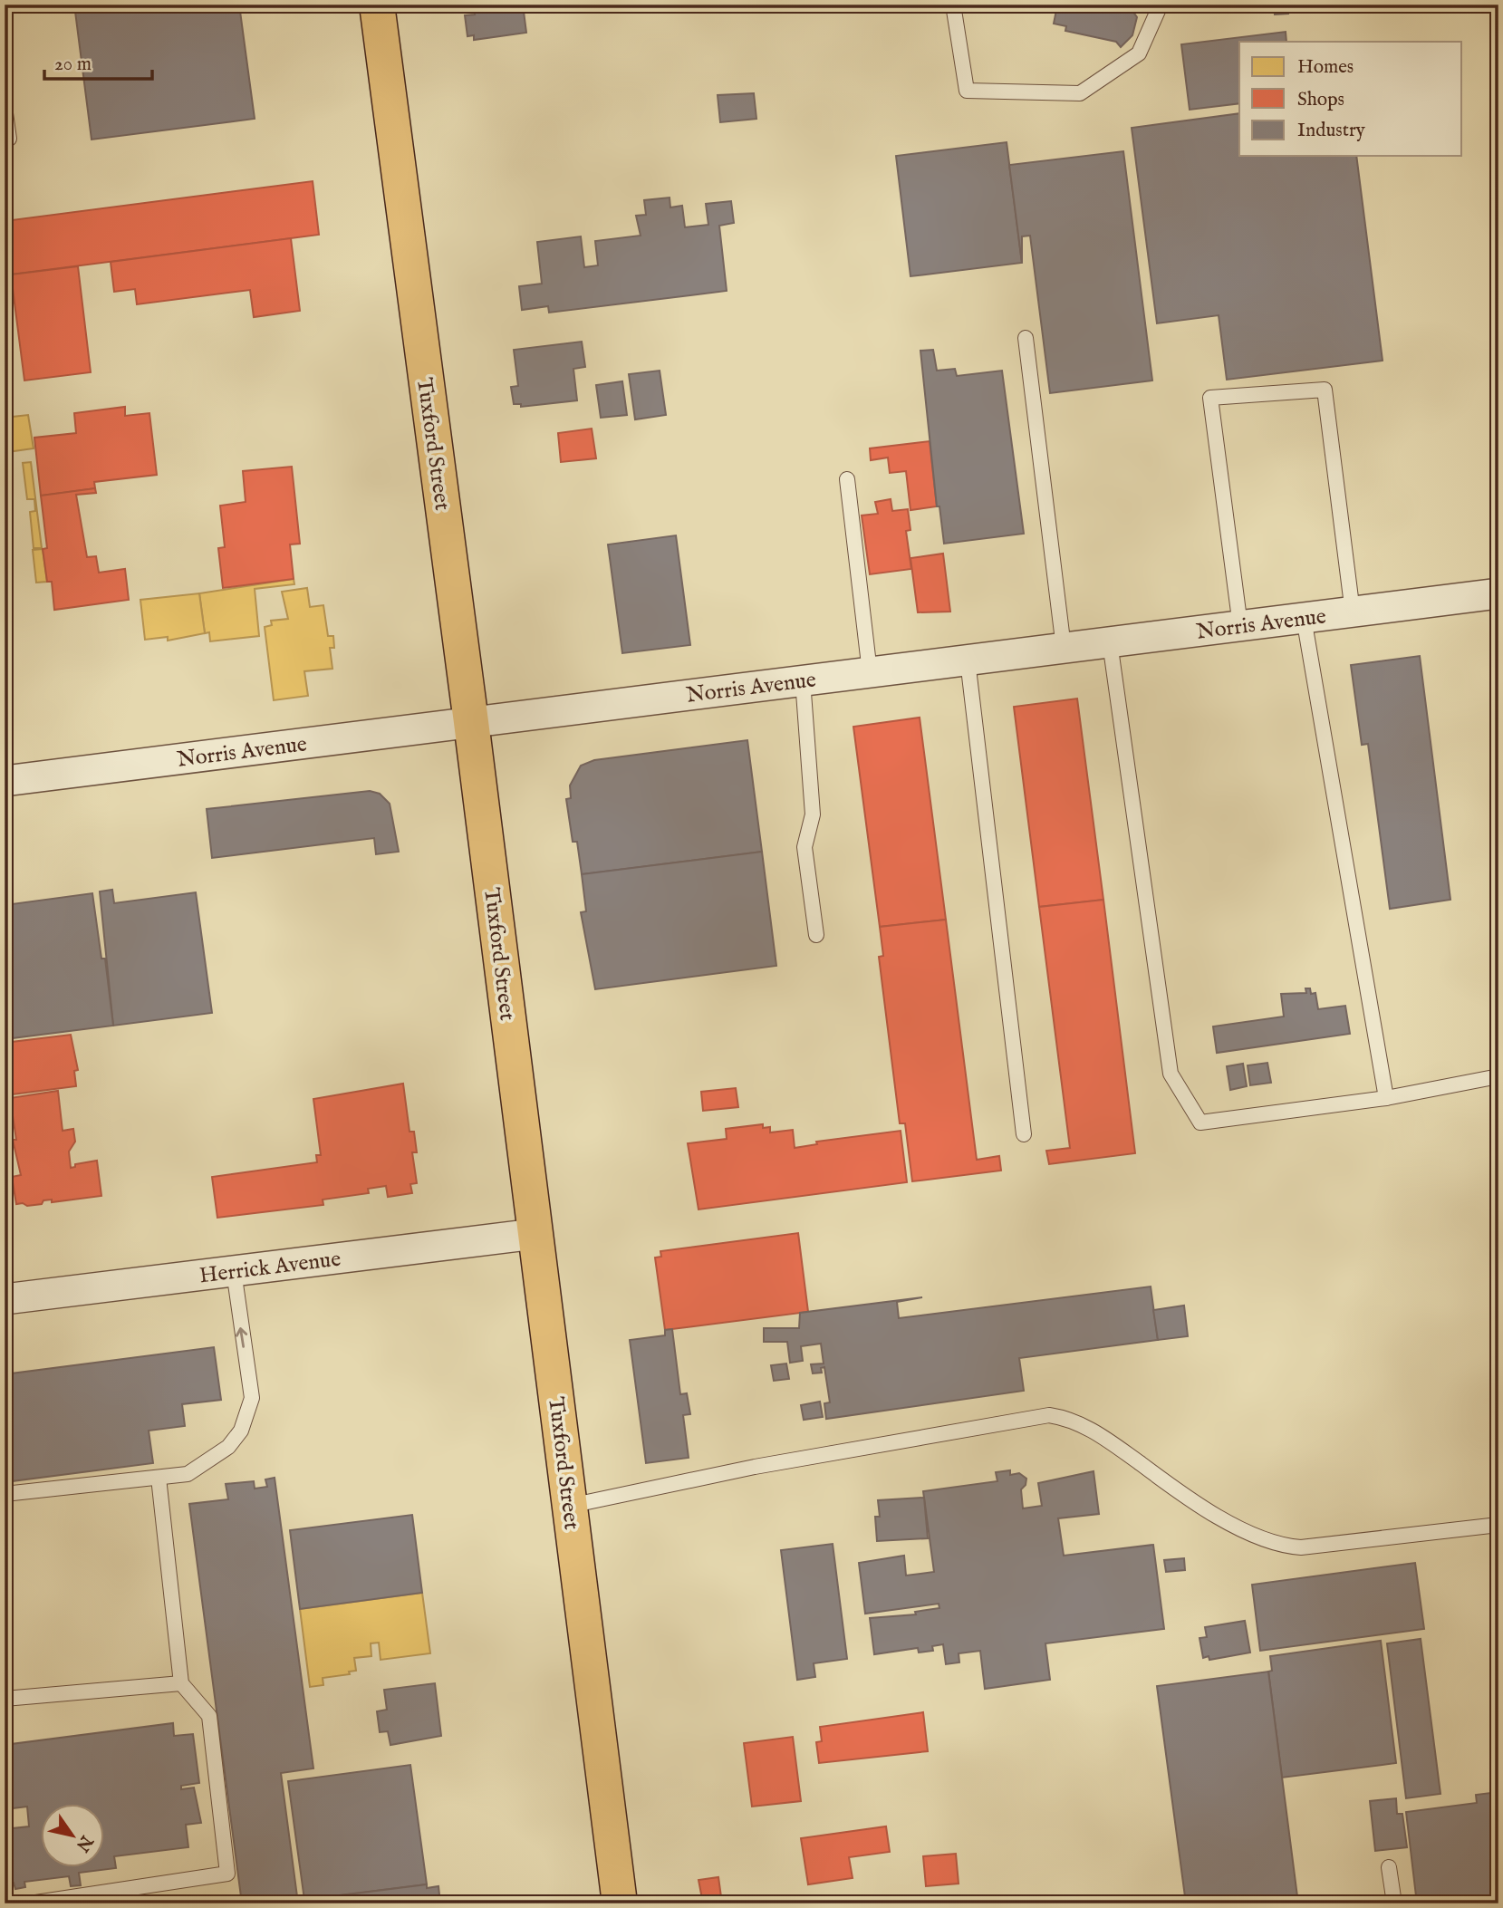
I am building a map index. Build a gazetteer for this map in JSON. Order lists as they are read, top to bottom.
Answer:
{
  "streets": {
    "main road": ["Tuxford Street"],
    "street": ["Norris Avenue", "Herrick Avenue"]
  },
  "crossings": [
    ["Tuxford Street", "Norris Avenue"],
    ["Tuxford Street", "Herrick Avenue"]
  ],
  "legend": ["Homes", "Shops", "Industry"],
  "scale_bar": "20 m",
  "north": "bottom right"
}
